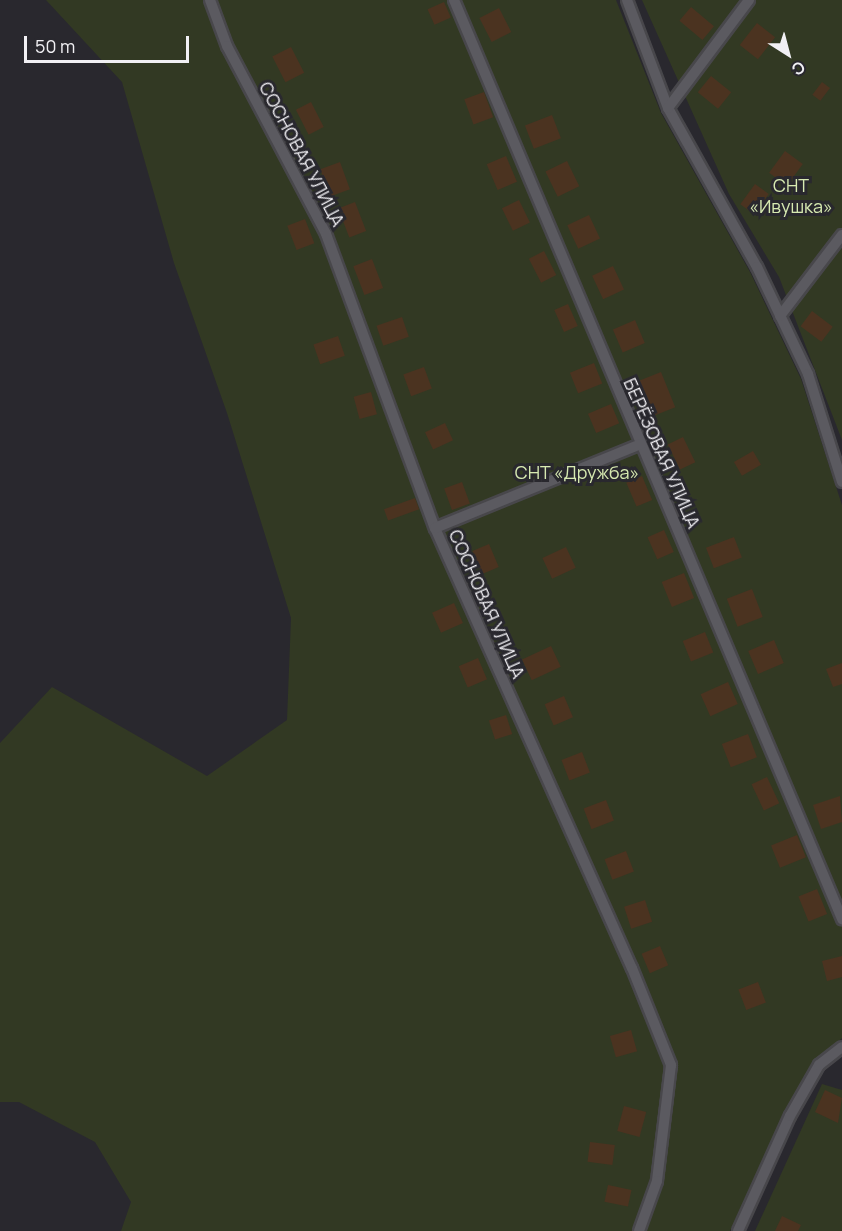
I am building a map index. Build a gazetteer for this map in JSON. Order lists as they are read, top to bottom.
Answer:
{
  "streets": {
    "lane": ["СОСНОВАЯ УЛИЦА", "БЕРЁЗОВАЯ УЛИЦА"]
  },
  "parks": ["СНТ «Ивушка»", "СНТ «Дружба»"],
  "scale_bar": "50 m",
  "north": "bottom right"
}
